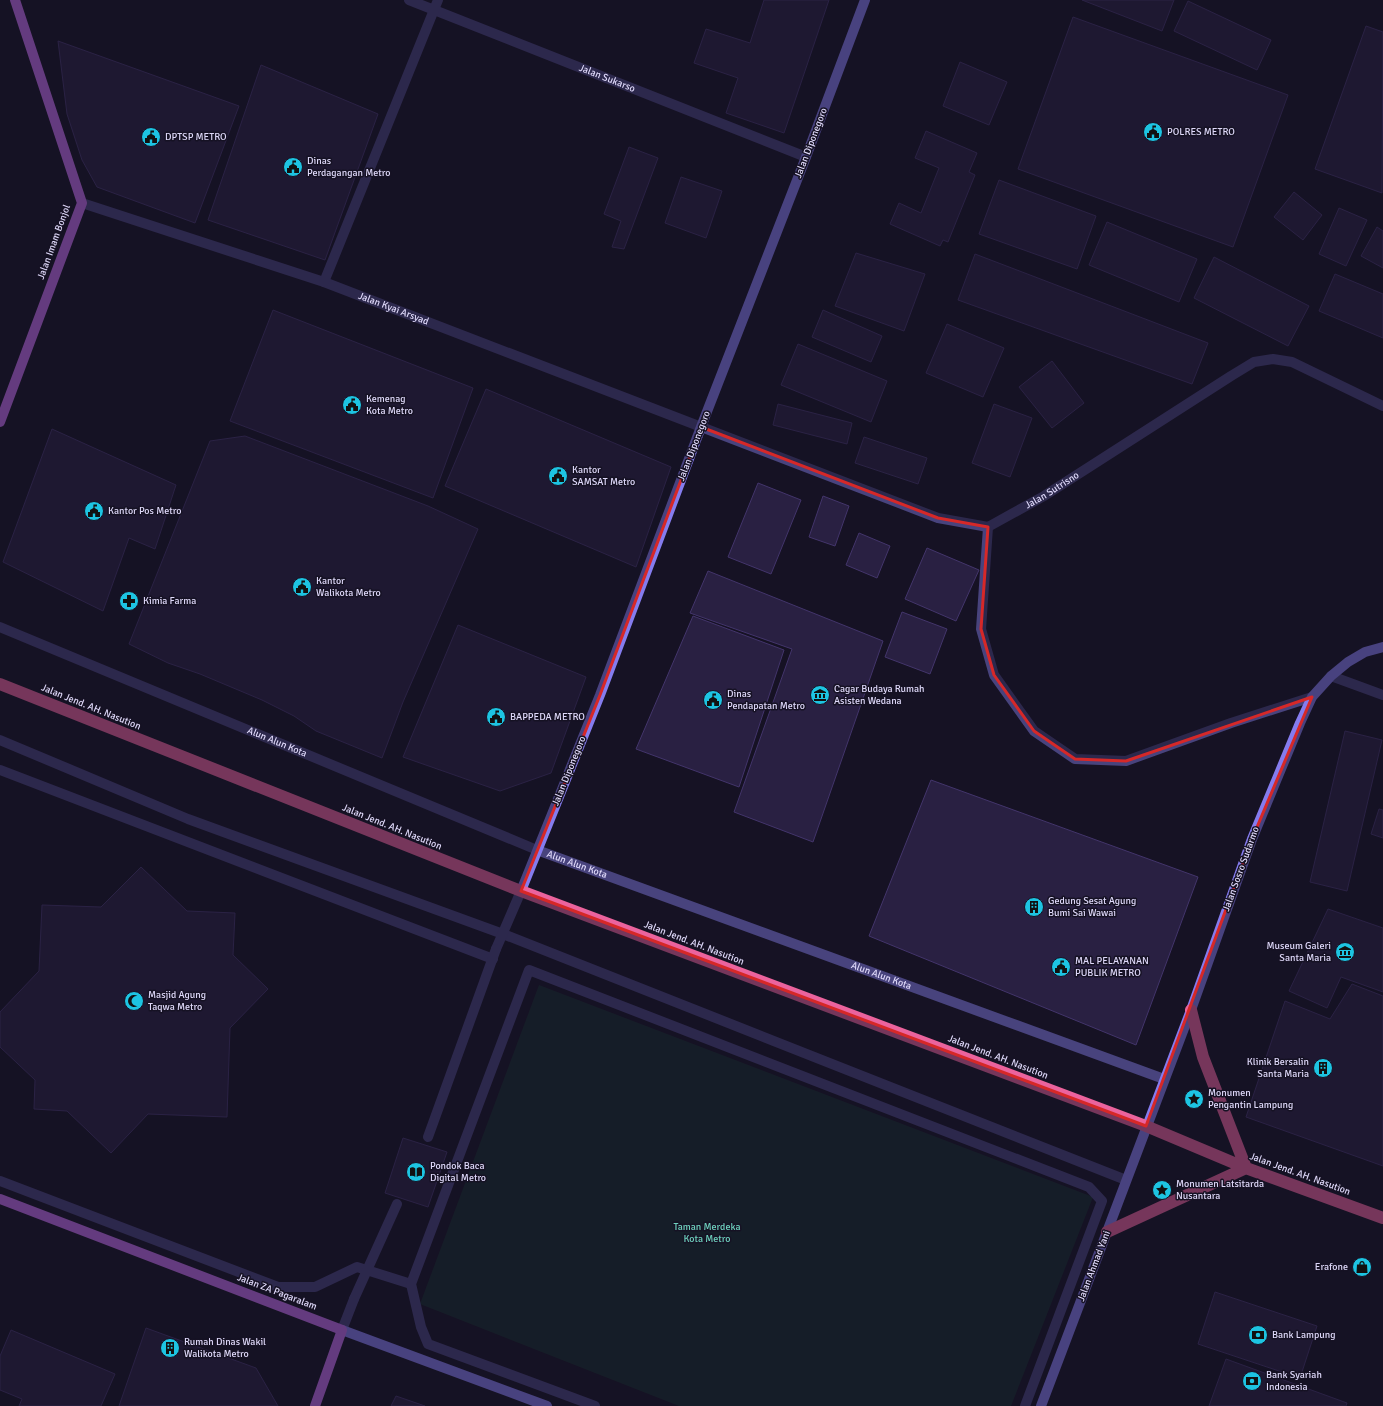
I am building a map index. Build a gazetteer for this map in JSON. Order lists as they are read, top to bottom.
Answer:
{
  "streets": {
    "highway": ["Jalan Jend. AH. Nasution"],
    "main road": [
      "Jalan Diponegoro",
      "Jalan Imam Bonjol",
      "Jalan Sosro Sudarmo",
      "Jalan Ahmad Yani",
      "Jalan ZA Pagaralam"
    ],
    "street": [
      "Jalan Sukarso",
      "Jalan Kyai Arsyad",
      "Jalan Sutrisno",
      "Alun Alun Kota"
    ]
  },
  "crossings": [
    ["Jalan Sukarso", "Jalan Diponegoro"],
    ["Jalan Diponegoro", "Jalan Kyai Arsyad"],
    ["Jalan Diponegoro", "Jalan Jend. AH. Nasution"],
    ["Jalan Diponegoro", "Alun Alun Kota"],
    ["Jalan Imam Bonjol", "Jalan Kyai Arsyad"],
    ["Jalan Jend. AH. Nasution", "Jalan Sosro Sudarmo"],
    ["Jalan Jend. AH. Nasution", "Jalan Ahmad Yani"],
    ["Alun Alun Kota", "Jalan Sosro Sudarmo"],
    ["Jalan Sosro Sudarmo", "Jalan Ahmad Yani"]
  ],
  "parks": ["Taman Merdeka Kota Metro"],
  "places": {
    "public building": [
      "POLRES METRO",
      "DPTSP METRO",
      "Dinas Perdagangan Metro",
      "Kemenag Kota Metro",
      "Kantor SAMSAT Metro",
      "Kantor Pos Metro",
      "Kantor Walikota Metro",
      "Dinas Pendapatan Metro",
      "BAPPEDA METRO",
      "MAL PELAYANAN PUBLIK METRO"
    ],
    "pharmacy": ["Kimia Farma"],
    "museum": ["Cagar Budaya Rumah Asisten Wedana", "Museum Galeri Santa Maria"],
    "building": ["Gedung Sesat Agung Bumi Sai Wawai", "Klinik Bersalin Santa Maria", "Rumah Dinas Wakil Walikota Metro"],
    "mosque": ["Masjid Agung Taqwa Metro"],
    "place": ["Monumen Pengantin Lampung", "Monumen Latsitarda Nusantara"],
    "library": ["Pondok Baca Digital Metro"],
    "shop": ["Erafone"],
    "bank": ["Bank Lampung", "Bank Syariah Indonesia"]
  }
}
